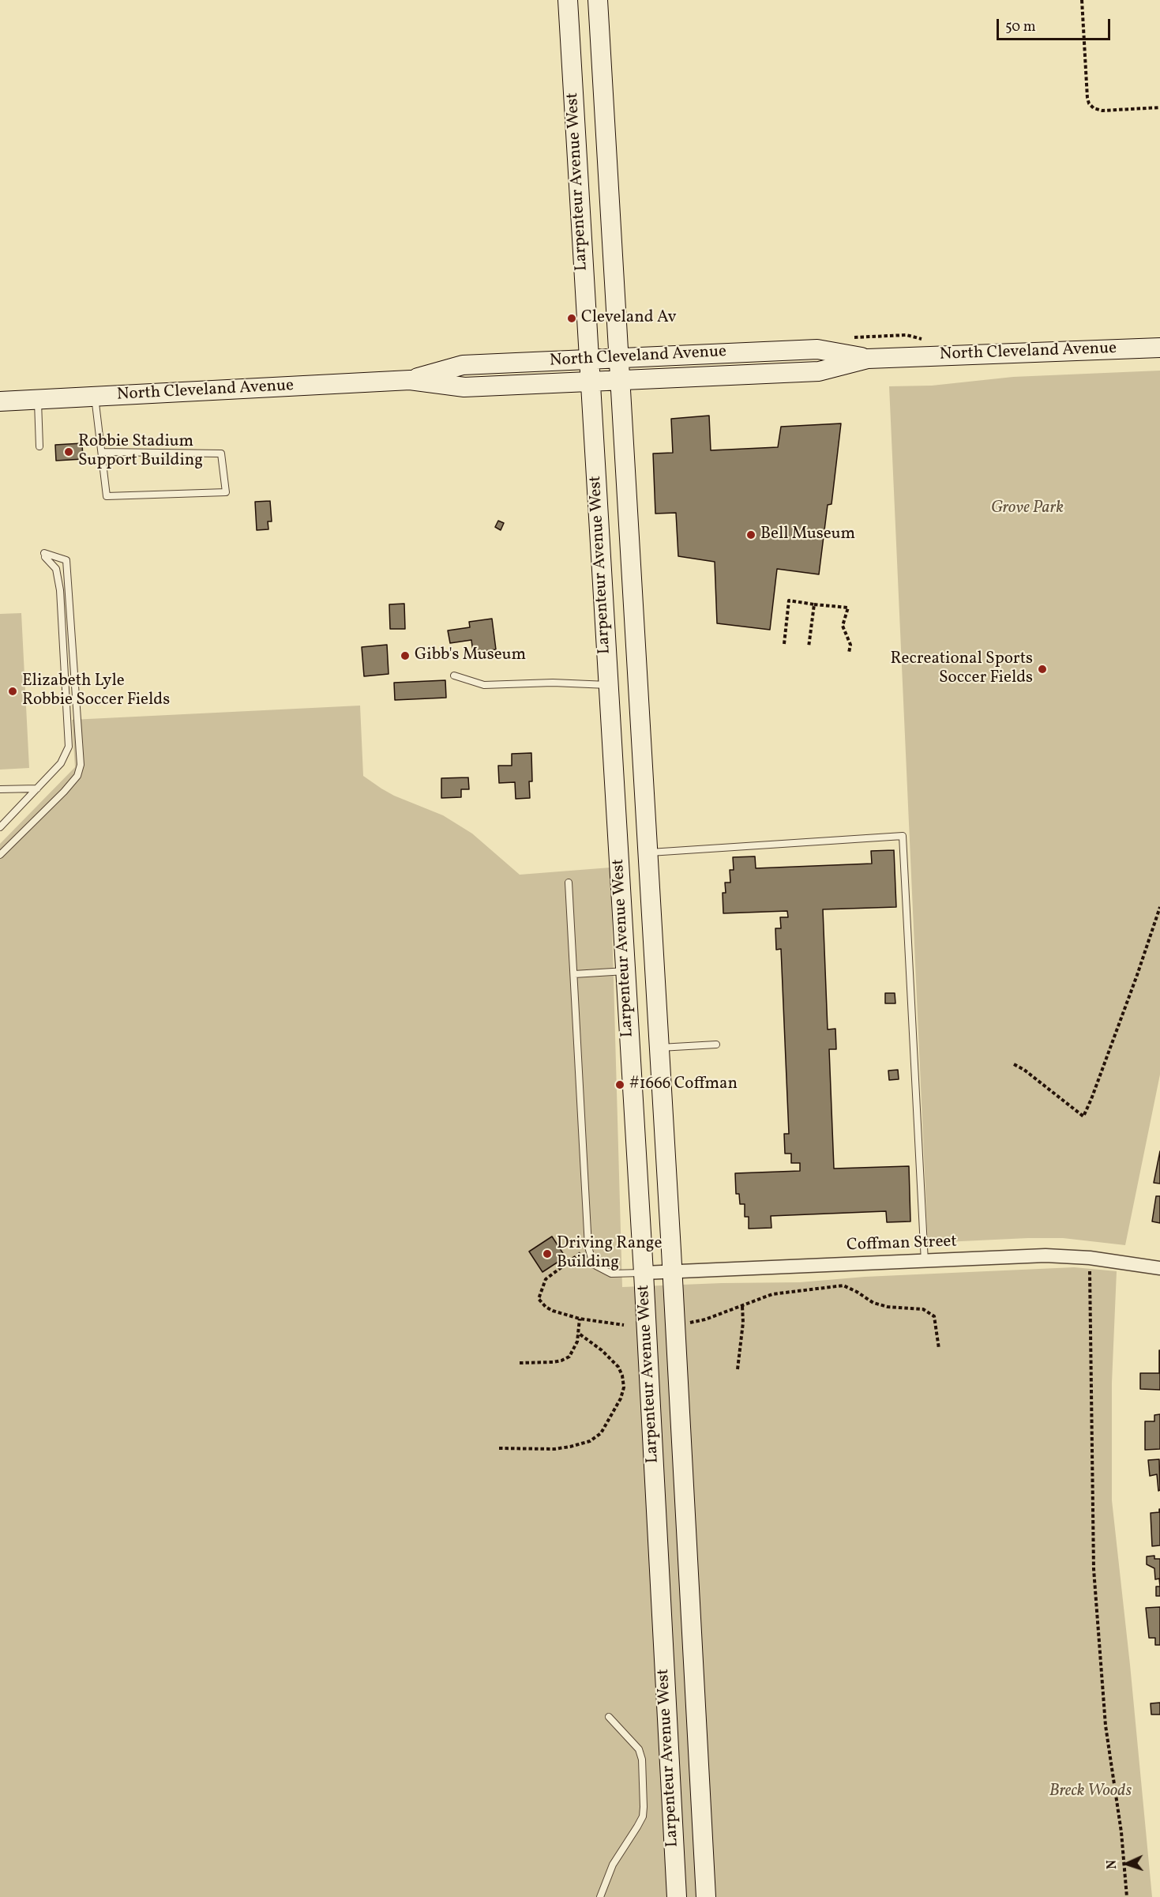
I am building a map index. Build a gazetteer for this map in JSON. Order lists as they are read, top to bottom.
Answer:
{
  "streets": {
    "main road": ["Larpenteur Avenue West", "North Cleveland Avenue"],
    "street": ["Coffman Street"]
  },
  "crossings": [
    ["Larpenteur Avenue West", "North Cleveland Avenue"],
    ["Larpenteur Avenue West", "Coffman Street"]
  ],
  "parks": ["Grove Park", "Breck Woods"],
  "places": [
    "Cleveland Av",
    "Robbie Stadium Support Building",
    "Bell Museum",
    "Gibb's Museum",
    "Recreational Sports Soccer Fields",
    "Elizabeth Lyle Robbie Soccer Fields",
    "#1666 Coffman",
    "Driving Range Building"
  ],
  "scale_bar": "50 m",
  "north": "left"
}
